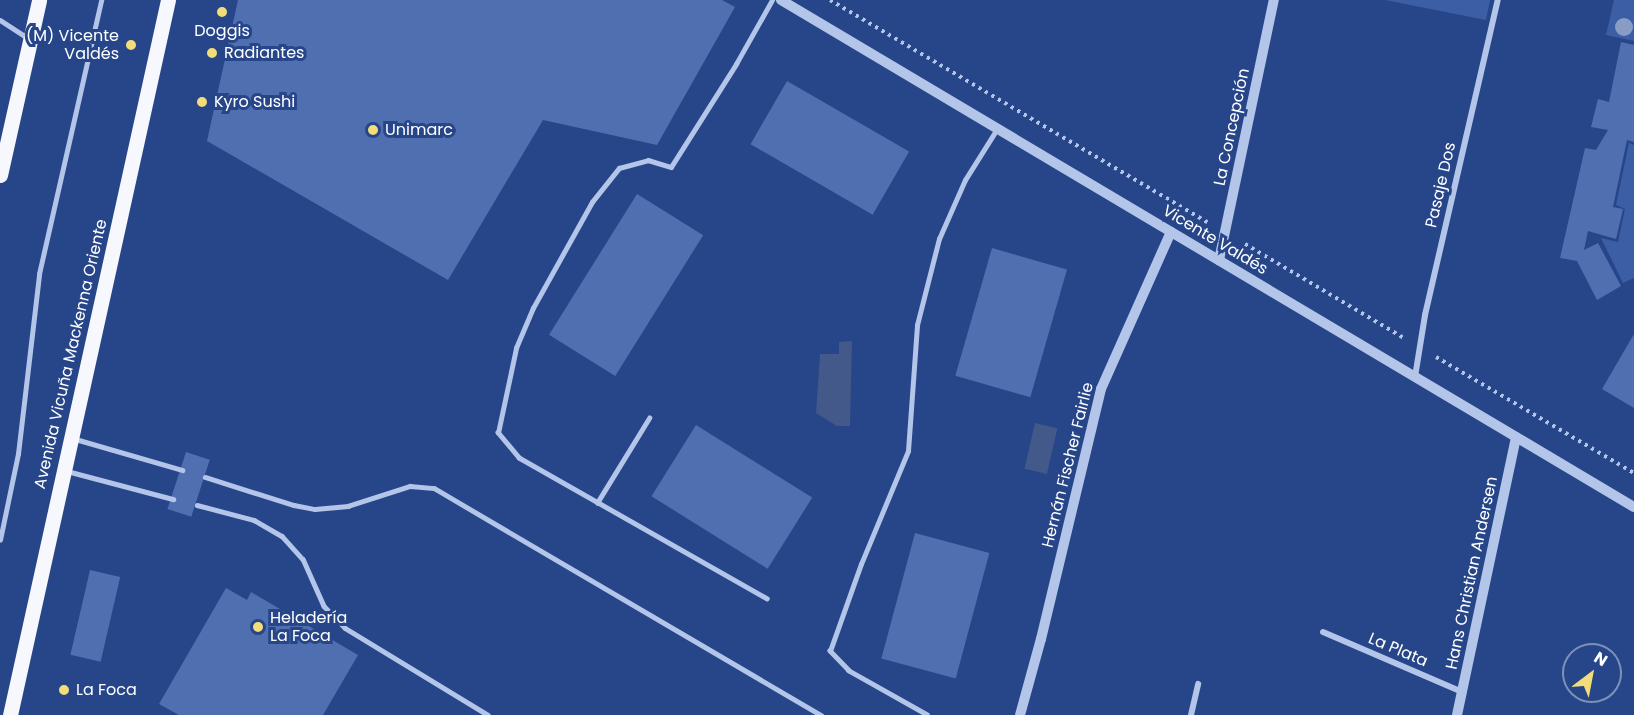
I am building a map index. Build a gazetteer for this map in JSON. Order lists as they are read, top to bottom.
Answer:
{
  "streets": {
    "main road": ["Avenida Vicuña Mackenna Oriente"],
    "street": [
      "La Concepción",
      "Pasaje Dos",
      "Vicente Valdés",
      "Hernán Fischer Fairlie",
      "Hans Christian Andersen",
      "La Plata"
    ]
  },
  "crossings": [
    ["La Concepción", "Vicente Valdés"],
    ["Pasaje Dos", "Vicente Valdés"],
    ["Vicente Valdés", "Hernán Fischer Fairlie"],
    ["Vicente Valdés", "Hans Christian Andersen"],
    ["Hans Christian Andersen", "La Plata"]
  ],
  "places": [
    "Doggis",
    "(M) Vicente Valdés",
    "Radiantes",
    "Kyro Sushi",
    "Unimarc",
    "Heladería La Foca",
    "La Foca"
  ],
  "north": "top right"
}
